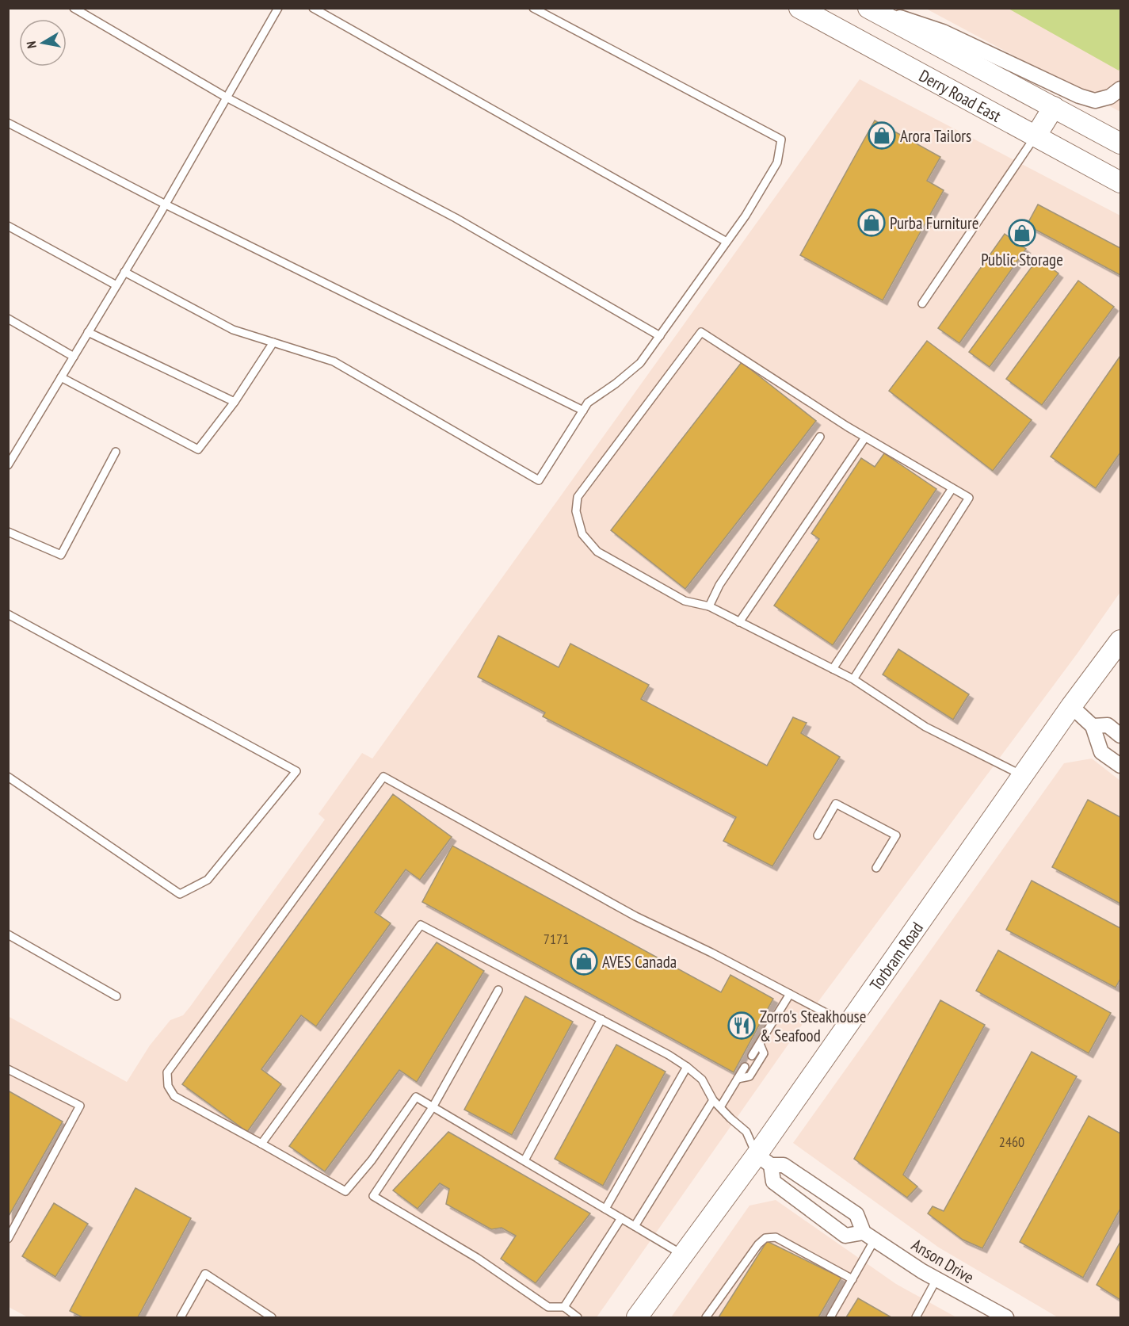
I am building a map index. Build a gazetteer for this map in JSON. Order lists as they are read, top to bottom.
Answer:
{
  "streets": {
    "main road": ["Derry Road East", "Torbram Road"],
    "street": ["Anson Drive"]
  },
  "crossings": [
    ["Torbram Road", "Anson Drive"]
  ],
  "places": {
    "shop": [
      "Arora Tailors",
      "Purba Furniture",
      "Public Storage",
      "AVES Canada"
    ],
    "restaurant": ["Zorro's Steakhouse & Seafood"]
  },
  "house_numbers": ["7171", "2460"],
  "north": "left"
}
